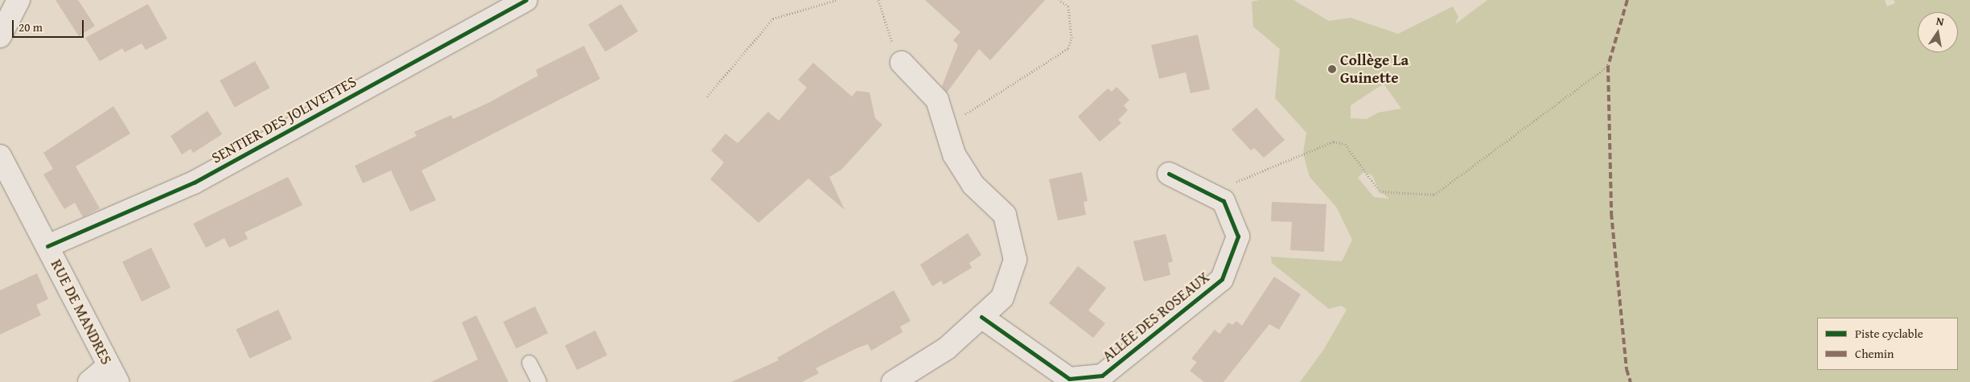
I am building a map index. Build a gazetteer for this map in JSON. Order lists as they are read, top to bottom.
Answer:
{
  "streets": {
    "street": ["SENTIER DES JOLIVETTES", "RUE DE MANDRES", "ALLÉE DES ROSEAUX"]
  },
  "crossings": [
    ["SENTIER DES JOLIVETTES", "RUE DE MANDRES"]
  ],
  "places": ["Collège La Guinette"],
  "legend": ["Piste cyclable", "Chemin"],
  "scale_bar": "20 m",
  "north": "top"
}
